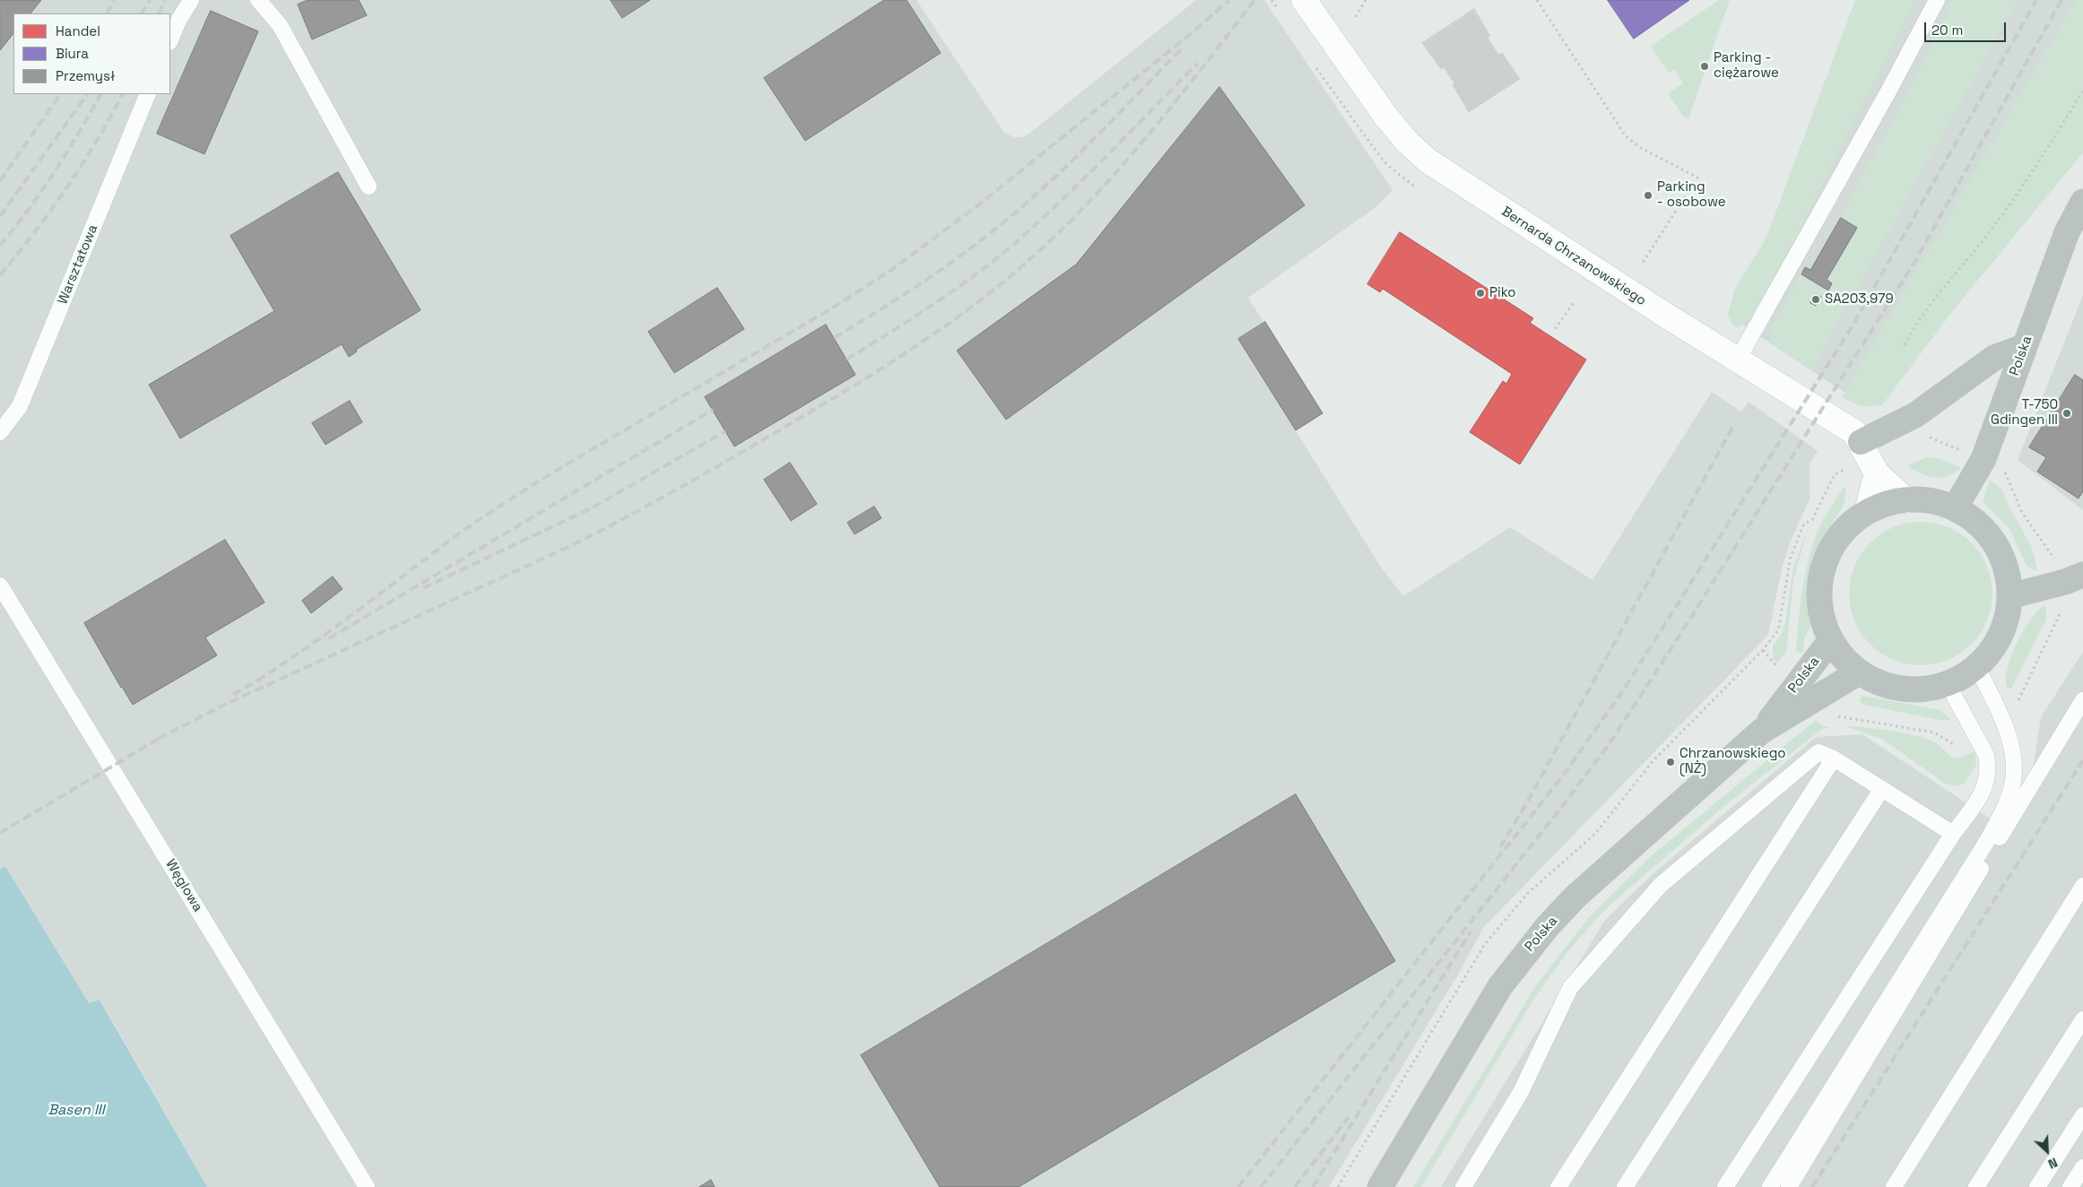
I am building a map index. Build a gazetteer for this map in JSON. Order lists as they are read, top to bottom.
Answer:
{
  "streets": {
    "highway": ["Polska"],
    "street": ["Bernarda Chrzanowskiego"],
    "lane": ["Warsztatowa", "Węglowa"]
  },
  "water": ["Basen III"],
  "places": [
    "Parking - ciężarowe",
    "Parking - osobowe",
    "Piko",
    "SA203,979",
    "T-750 Gdingen III",
    "Chrzanowskiego (NŻ)"
  ],
  "legend": ["Handel", "Biura", "Przemysł"],
  "scale_bar": "20 m",
  "north": "bottom right"
}
